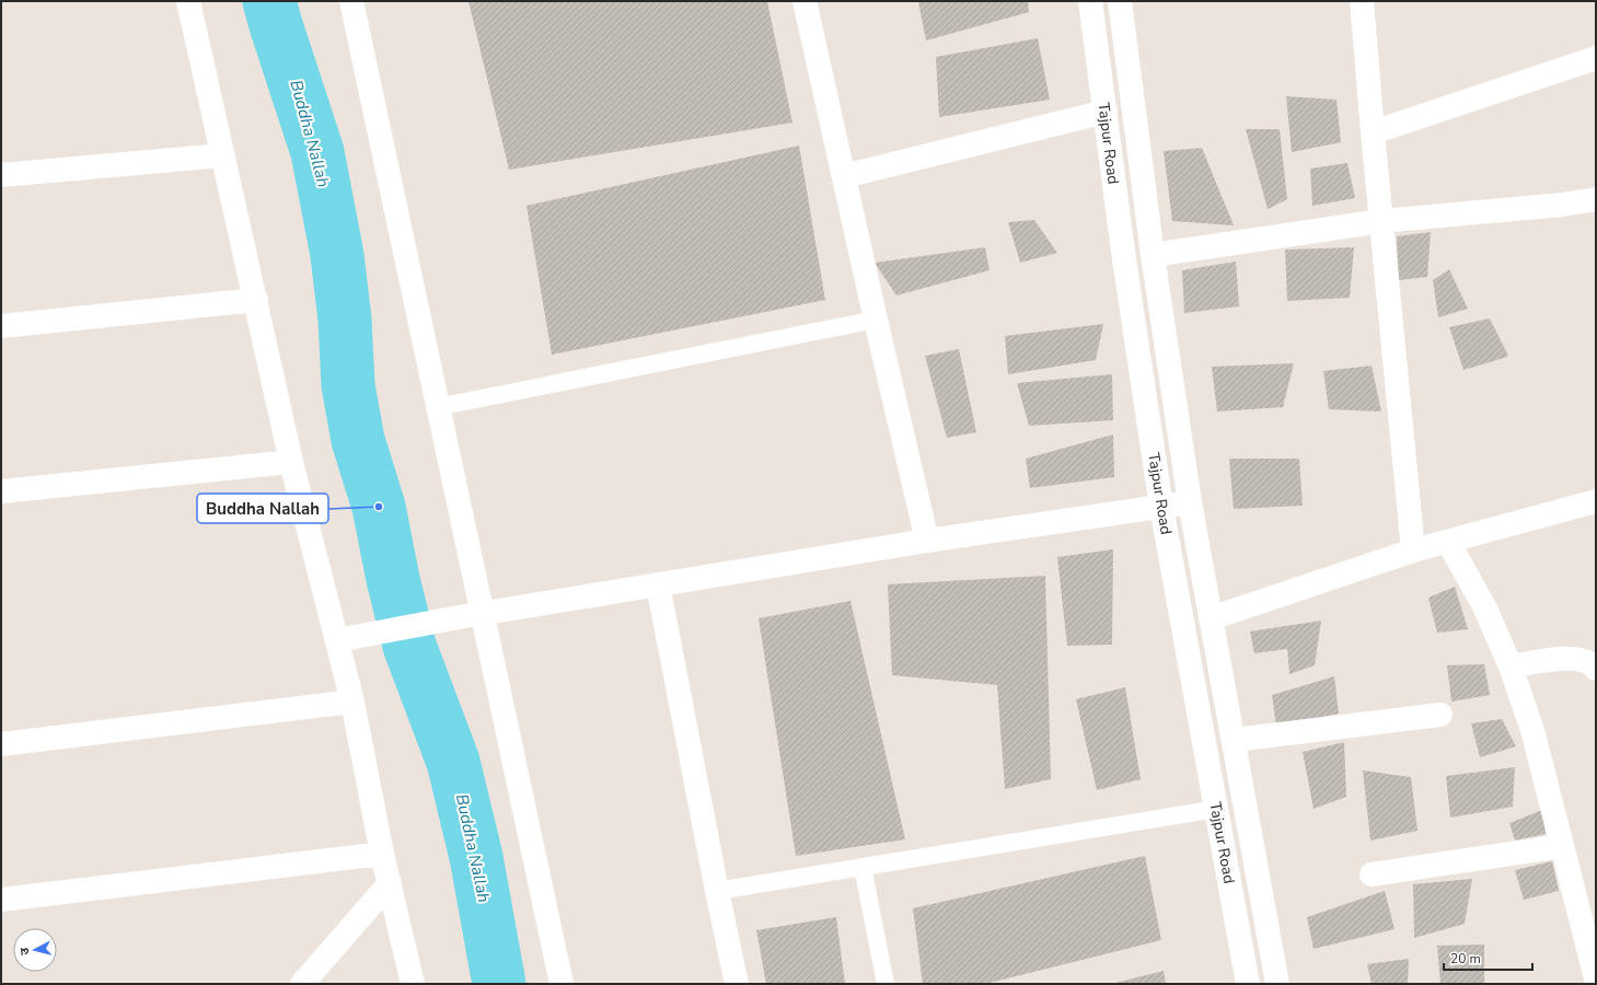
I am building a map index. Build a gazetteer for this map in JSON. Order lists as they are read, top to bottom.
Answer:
{
  "streets": {
    "street": ["Tajpur Road"]
  },
  "water": ["Buddha Nallah"],
  "places": ["Buddha Nallah"],
  "scale_bar": "20 m",
  "north": "left"
}
